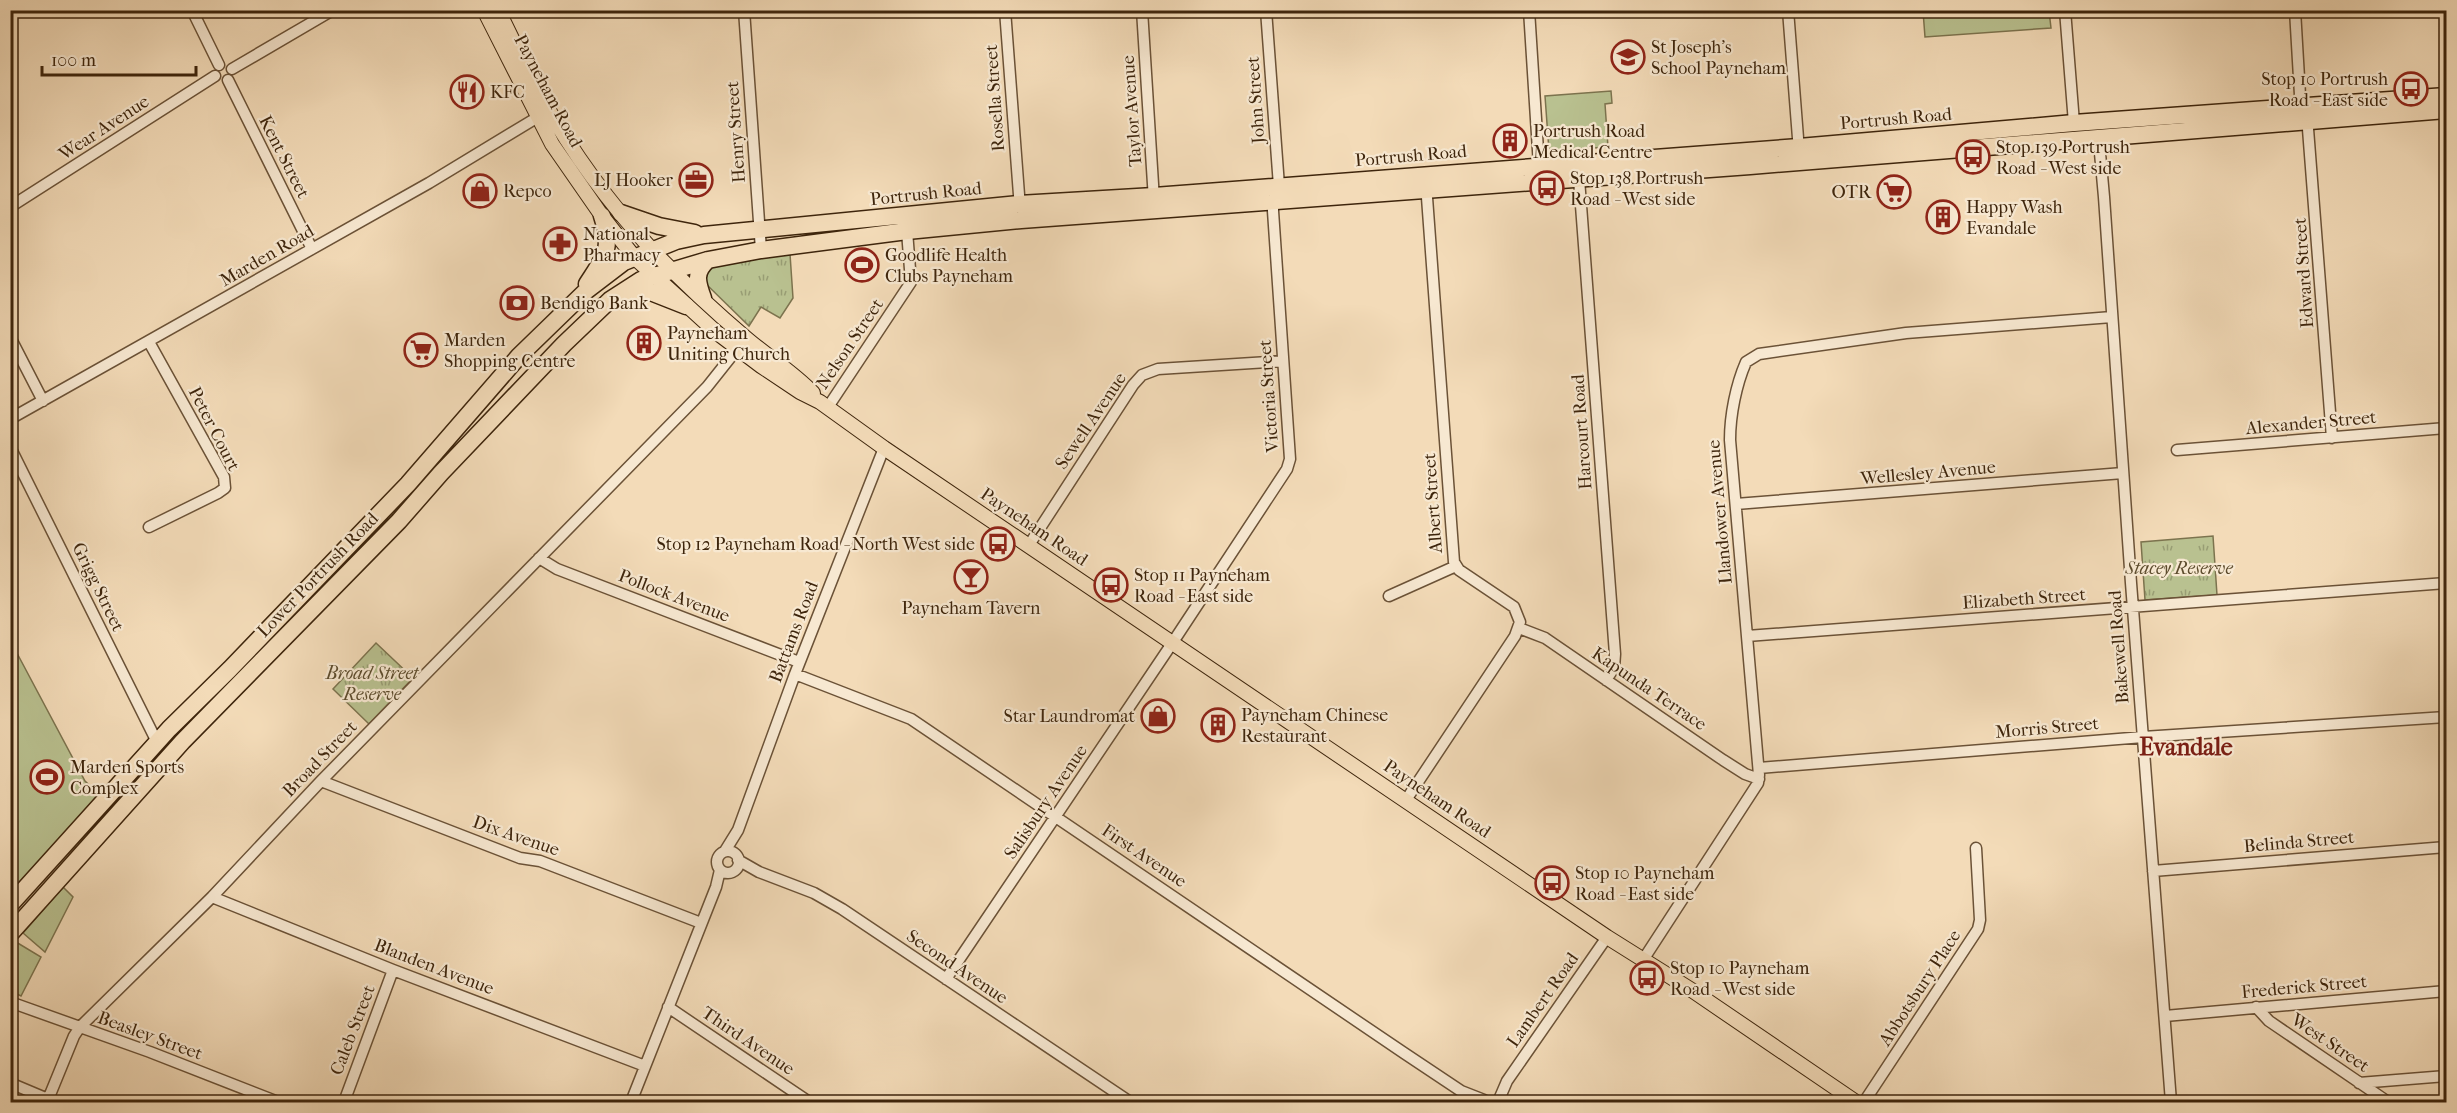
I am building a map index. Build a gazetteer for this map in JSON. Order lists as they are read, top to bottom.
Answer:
{
  "streets": {
    "highway": ["Portrush Road", "Lower Portrush Road"],
    "main road": ["Payneham Road"],
    "street": [
      "Rosella Street",
      "John Street",
      "Taylor Avenue",
      "Wear Avenue",
      "Henry Street",
      "Kent Street",
      "Marden Road",
      "Edward Street",
      "Nelson Street",
      "Victoria Street",
      "Sewell Avenue",
      "Alexander Street",
      "Peter Court",
      "Harcourt Road",
      "Wellesley Avenue",
      "Albert Street",
      "Llandower Avenue",
      "Grigg Street",
      "Pollock Avenue",
      "Elizabeth Street",
      "Battams Road",
      "Bakewell Road",
      "Kapunda Terrace",
      "Morris Street",
      "Broad Street",
      "Salisbury Avenue",
      "Dix Avenue",
      "Belinda Street",
      "First Avenue",
      "Blanden Avenue",
      "Second Avenue",
      "Frederick Street",
      "Abbotsbury Place",
      "Lambert Road",
      "Caleb Street",
      "Beasley Street",
      "Third Avenue",
      "West Street"
    ]
  },
  "crossings": [
    ["Payneham Road", "Portrush Road"],
    ["Payneham Road", "Marden Road"],
    ["Payneham Road", "Nelson Street"],
    ["Payneham Road", "Victoria Street"],
    ["Payneham Road", "Sewell Avenue"],
    ["Payneham Road", "Lower Portrush Road"],
    ["Payneham Road", "Battams Road"],
    ["Payneham Road", "Broad Street"],
    ["Payneham Road", "Salisbury Avenue"],
    ["Payneham Road", "Lambert Road"],
    ["Rosella Street", "Portrush Road"],
    ["John Street", "Portrush Road"],
    ["John Street", "Victoria Street"],
    ["Taylor Avenue", "Portrush Road"],
    ["Portrush Road", "Henry Street"],
    ["Portrush Road", "Edward Street"],
    ["Portrush Road", "Nelson Street"],
    ["Portrush Road", "Victoria Street"],
    ["Portrush Road", "Harcourt Road"],
    ["Portrush Road", "Albert Street"],
    ["Portrush Road", "Lower Portrush Road"],
    ["Portrush Road", "Bakewell Road"],
    ["Wear Avenue", "Kent Street"],
    ["Kent Street", "Marden Road"],
    ["Marden Road", "Peter Court"],
    ["Edward Street", "Alexander Street"],
    ["Victoria Street", "Sewell Avenue"],
    ["Victoria Street", "Salisbury Avenue"],
    ["Harcourt Road", "Kapunda Terrace"],
    ["Wellesley Avenue", "Llandower Avenue"],
    ["Wellesley Avenue", "Bakewell Road"],
    ["Albert Street", "Kapunda Terrace"],
    ["Llandower Avenue", "Elizabeth Street"],
    ["Llandower Avenue", "Bakewell Road"],
    ["Llandower Avenue", "Kapunda Terrace"],
    ["Llandower Avenue", "Morris Street"],
    ["Lower Portrush Road", "Grigg Street"],
    ["Pollock Avenue", "Battams Road"],
    ["Pollock Avenue", "Broad Street"],
    ["Elizabeth Street", "Bakewell Road"],
    ["Battams Road", "First Avenue"],
    ["Battams Road", "Second Avenue"],
    ["Bakewell Road", "Morris Street"],
    ["Bakewell Road", "Belinda Street"],
    ["Bakewell Road", "Frederick Street"],
    ["Kapunda Terrace", "Morris Street"],
    ["Broad Street", "Dix Avenue"],
    ["Broad Street", "Blanden Avenue"],
    ["Broad Street", "Beasley Street"],
    ["Salisbury Avenue", "First Avenue"],
    ["Salisbury Avenue", "Second Avenue"],
    ["First Avenue", "Lambert Road"],
    ["Blanden Avenue", "Caleb Street"],
    ["Frederick Street", "West Street"]
  ],
  "districts": ["Evandale"],
  "parks": ["Stacey Reserve", "Broad Street Reserve"],
  "places": {
    "school or university": ["St Joseph's School Payneham"],
    "bus stop": [
      "Stop 10 Portrush Road - East side",
      "Stop 139 Portrush Road - West side",
      "Stop 138 Portrush Road - West side",
      "Stop 12 Payneham Road - North West side",
      "Stop 11 Payneham Road - East side",
      "Stop 10 Payneham Road - East side",
      "Stop 10 Payneham Road - West side"
    ],
    "restaurant": ["KFC"],
    "building": [
      "Portrush Road Medical Centre",
      "Happy Wash Evandale",
      "Payneham Uniting Church",
      "Payneham Chinese Restaurant"
    ],
    "office": ["LJ Hooker"],
    "shop": ["Repco", "Star Laundromat"],
    "supermarket": ["OTR", "Marden Shopping Centre"],
    "pharmacy": ["National Pharmacy"],
    "sports": ["Goodlife Health Clubs Payneham", "Marden Sports Complex"],
    "bank": ["Bendigo Bank"],
    "bar": ["Payneham Tavern"]
  },
  "scale_bar": "100 m"
}
